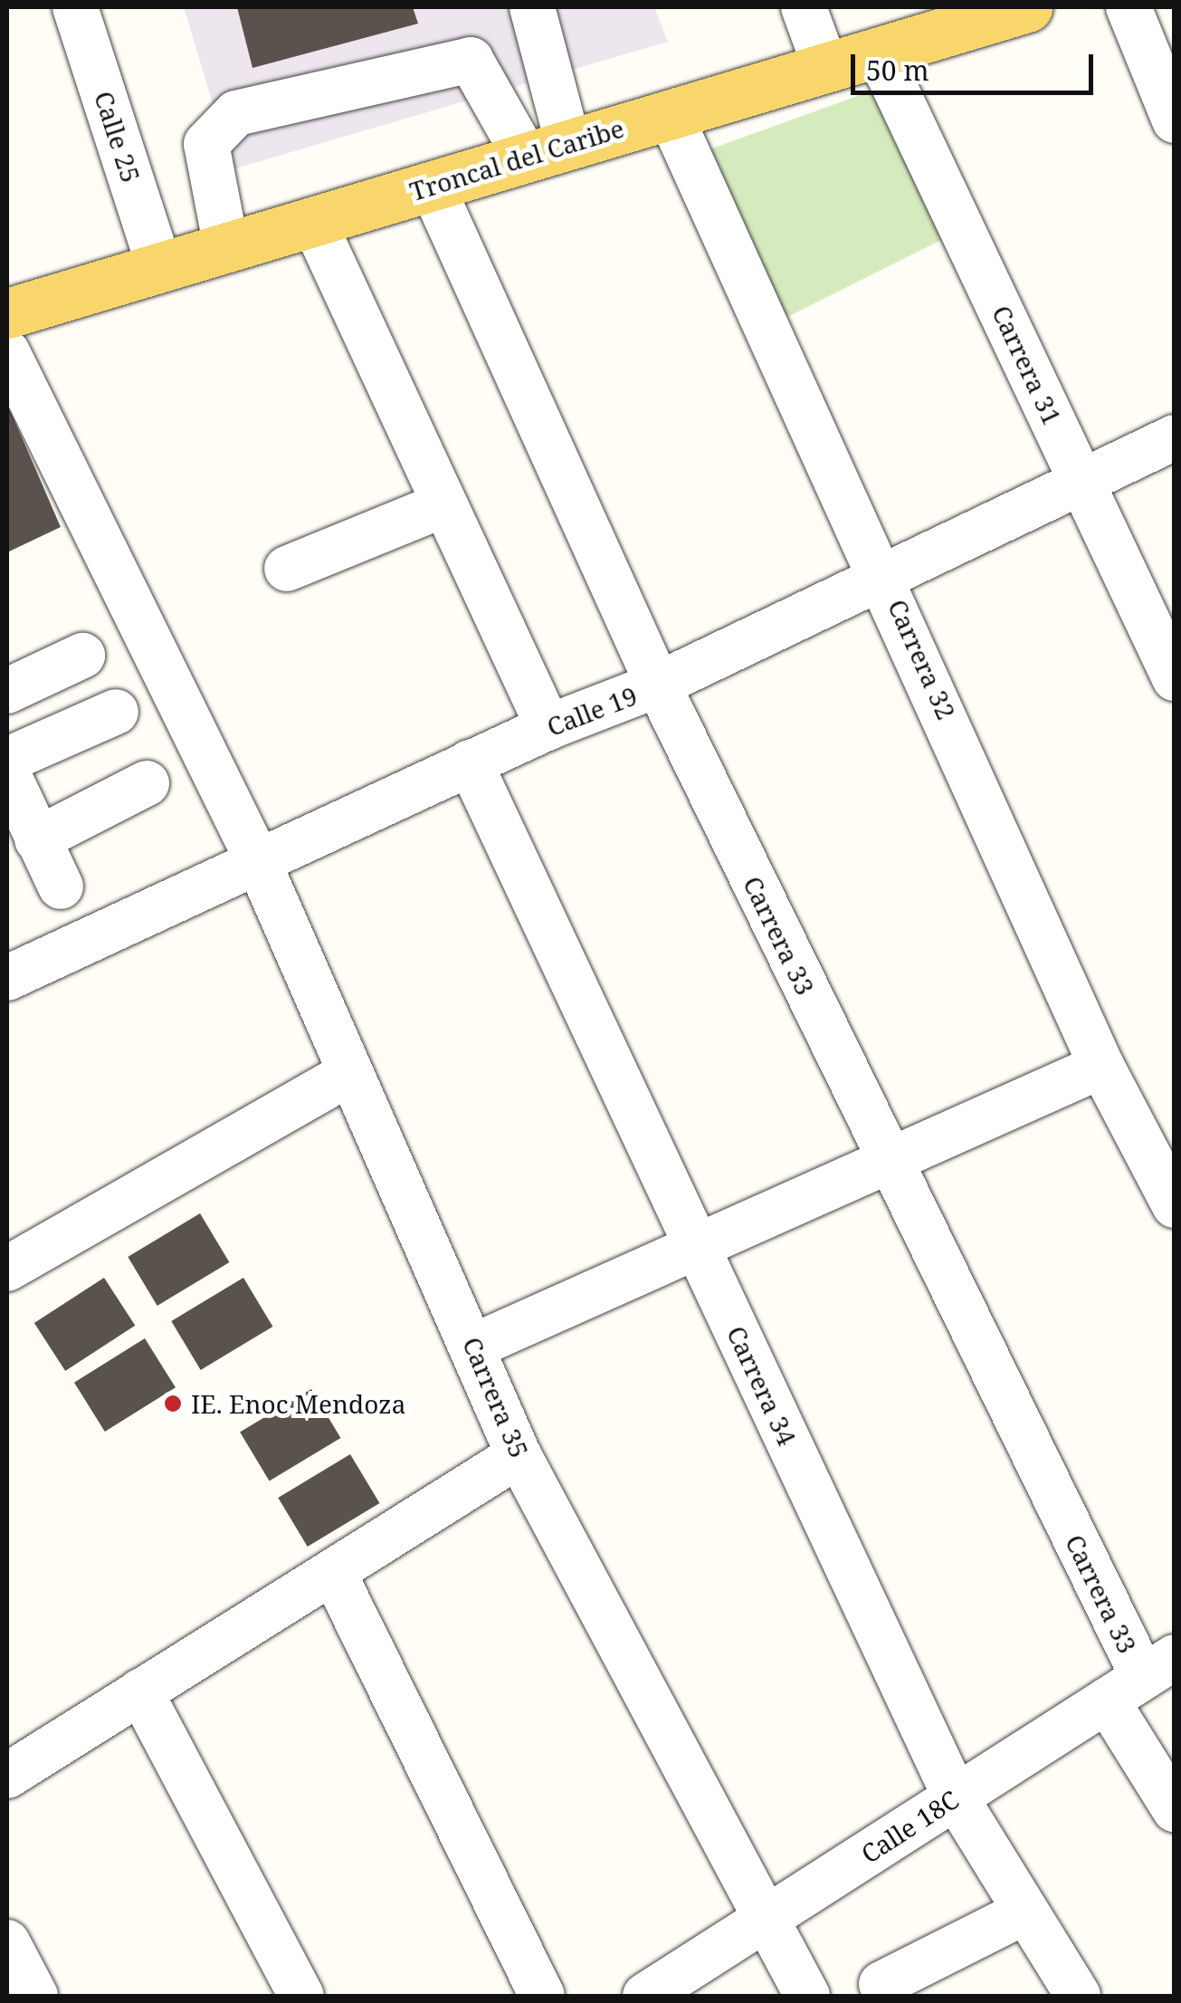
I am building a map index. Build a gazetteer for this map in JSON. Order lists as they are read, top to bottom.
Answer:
{
  "streets": {
    "main road": ["Troncal del Caribe"],
    "street": [
      "Calle 25",
      "Carrera 31",
      "Carrera 32",
      "Calle 19",
      "Carrera 33",
      "Carrera 34",
      "Carrera 35",
      "Calle 18C"
    ]
  },
  "crossings": [
    ["Calle 25", "Troncal del Caribe"],
    ["Troncal del Caribe", "Carrera 31"],
    ["Troncal del Caribe", "Carrera 32"],
    ["Troncal del Caribe", "Carrera 33"],
    ["Carrera 31", "Calle 19"],
    ["Carrera 32", "Calle 19"],
    ["Calle 19", "Carrera 33"],
    ["Calle 19", "Carrera 34"],
    ["Calle 19", "Carrera 35"],
    ["Carrera 33", "Calle 18C"],
    ["Carrera 34", "Calle 18C"],
    ["Carrera 35", "Calle 18C"]
  ],
  "places": ["IE. Enoc Mendoza"],
  "scale_bar": "50 m"
}
